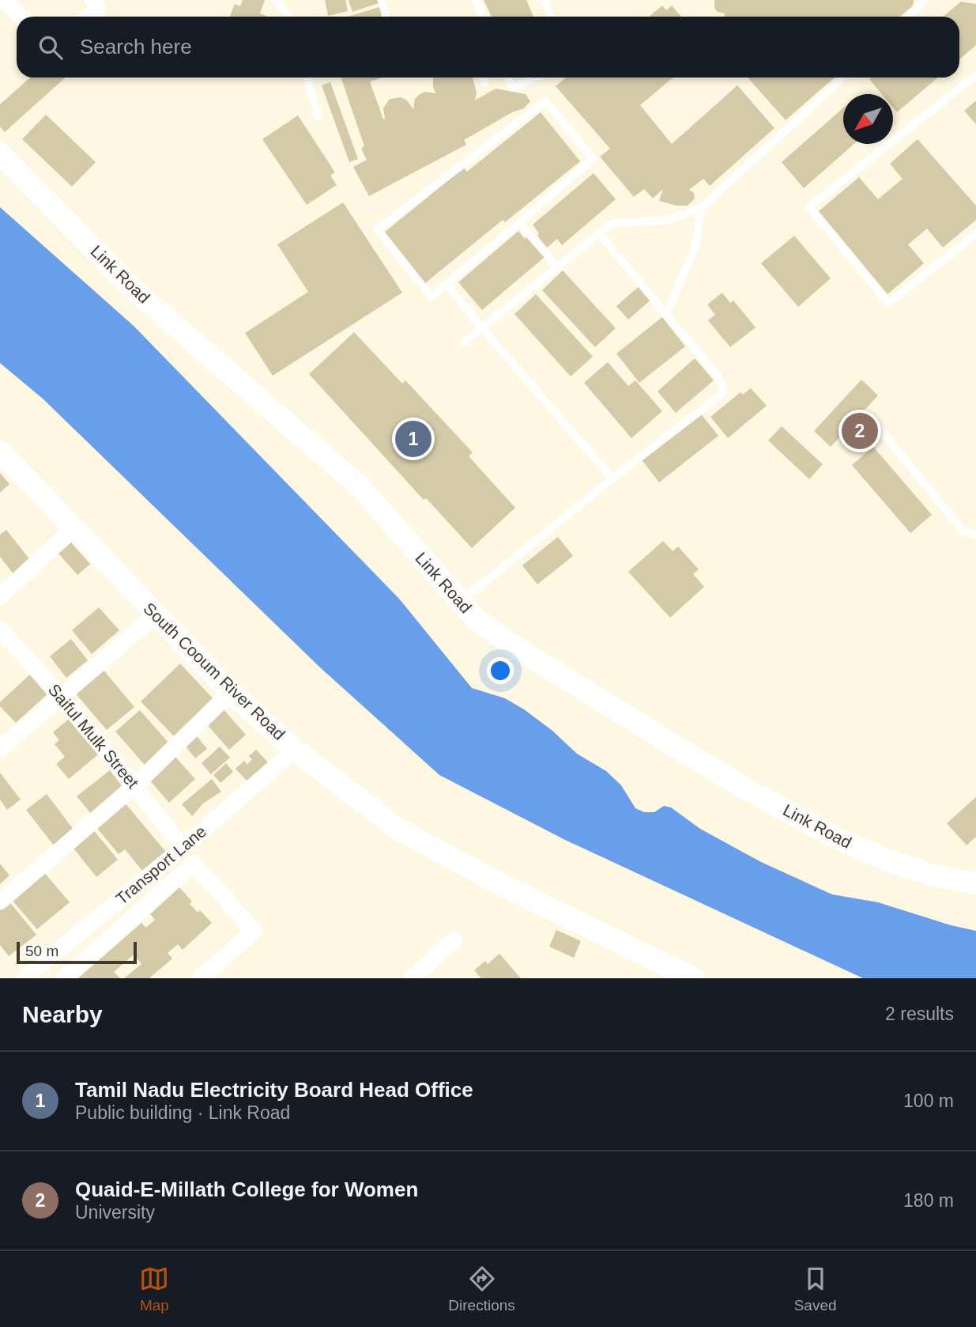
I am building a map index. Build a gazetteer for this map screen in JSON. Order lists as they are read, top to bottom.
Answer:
{
  "streets": {
    "street": [
      "Link Road",
      "South Cooum River Road",
      "Saiful Mulk Street",
      "Transport Lane"
    ]
  },
  "crossings": [
    ["South Cooum River Road", "Transport Lane"],
    ["Saiful Mulk Street", "Transport Lane"]
  ],
  "scale_bar": "50 m",
  "north": "bottom left",
  "page": {
    "search": "Search here",
    "pins": ["2", "1"],
    "scale": "50 m",
    "heading": ["Nearby", "2 results"],
    "list": [
      {
        "mark": "1",
        "name": "Tamil Nadu Electricity Board Head Office",
        "note": "Public building · Link Road",
        "value": "100 m"
      },
      {
        "mark": "2",
        "name": "Quaid-E-Millath College for Women",
        "note": "University",
        "value": "180 m"
      }
    ],
    "nav": ["Map", "Directions", "Saved"]
  }
}
